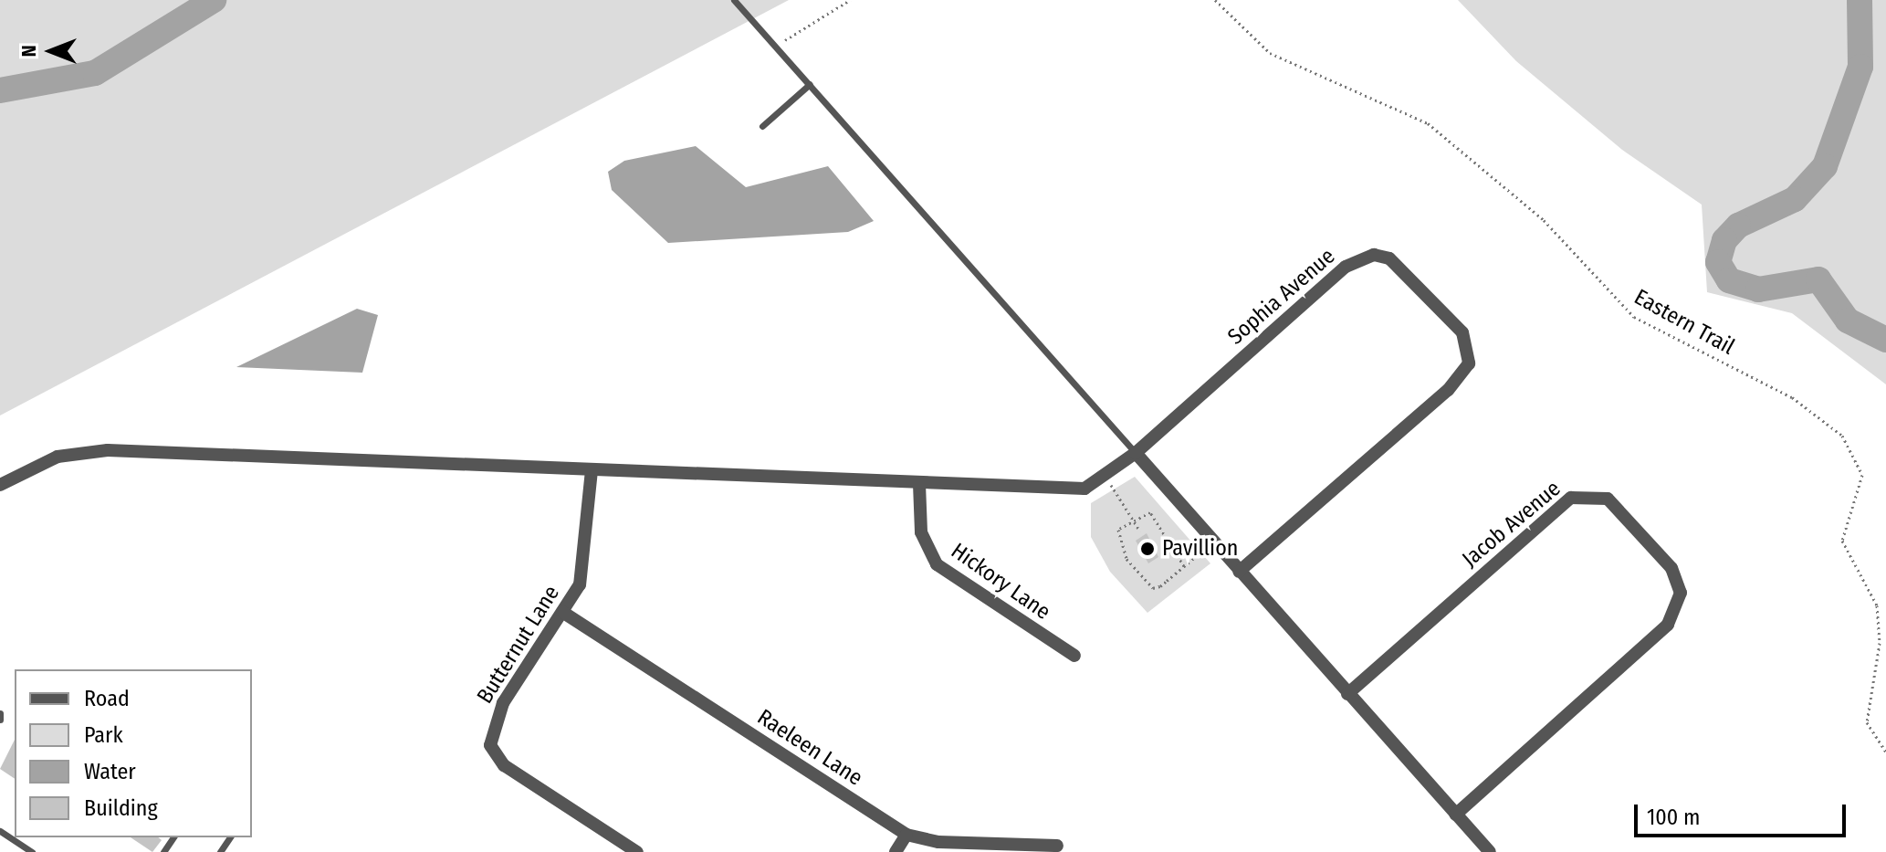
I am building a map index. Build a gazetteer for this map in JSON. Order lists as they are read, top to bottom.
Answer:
{
  "streets": {
    "street": [
      "Sophia Avenue",
      "Jacob Avenue",
      "Hickory Lane",
      "Butternut Lane",
      "Raeleen Lane"
    ],
    "path": ["Eastern Trail"]
  },
  "crossings": [
    ["Sophia Avenue", "Hickory Lane"],
    ["Sophia Avenue", "Butternut Lane"],
    ["Butternut Lane", "Raeleen Lane"]
  ],
  "places": ["Pavillion"],
  "legend": [
    "Road",
    "Park",
    "Water",
    "Building"
  ],
  "scale_bar": "100 m",
  "north": "left"
}
